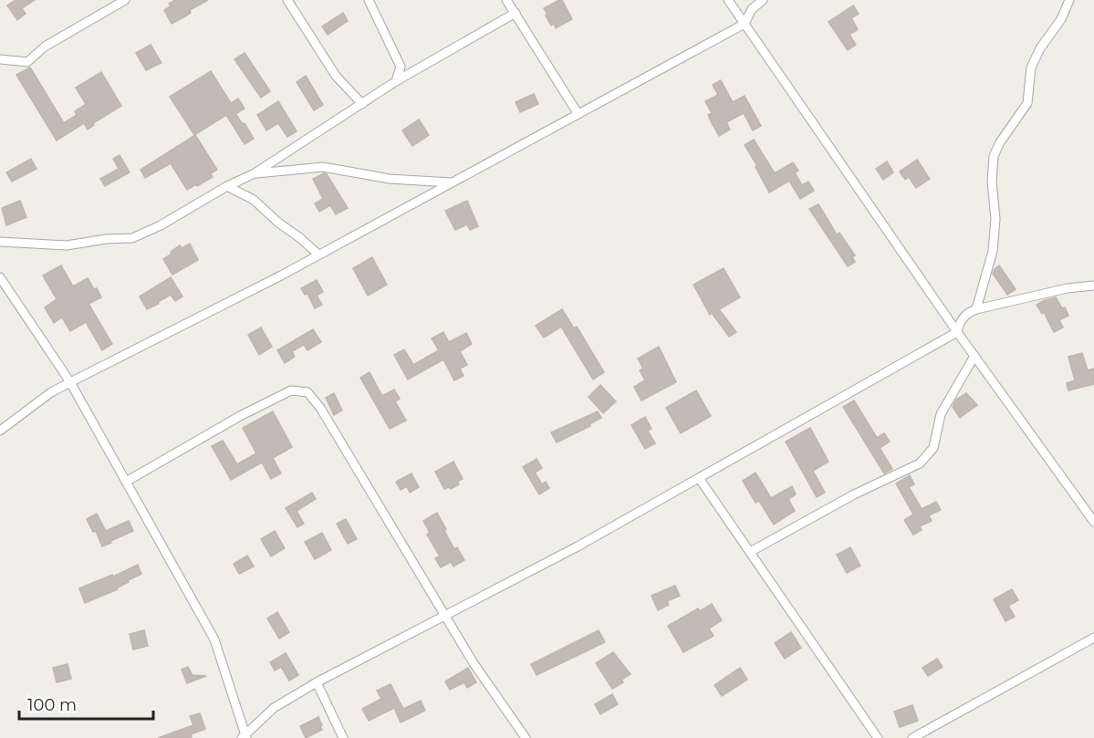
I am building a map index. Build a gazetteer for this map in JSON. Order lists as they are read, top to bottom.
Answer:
{
  "scale_bar": "100 m"
}
